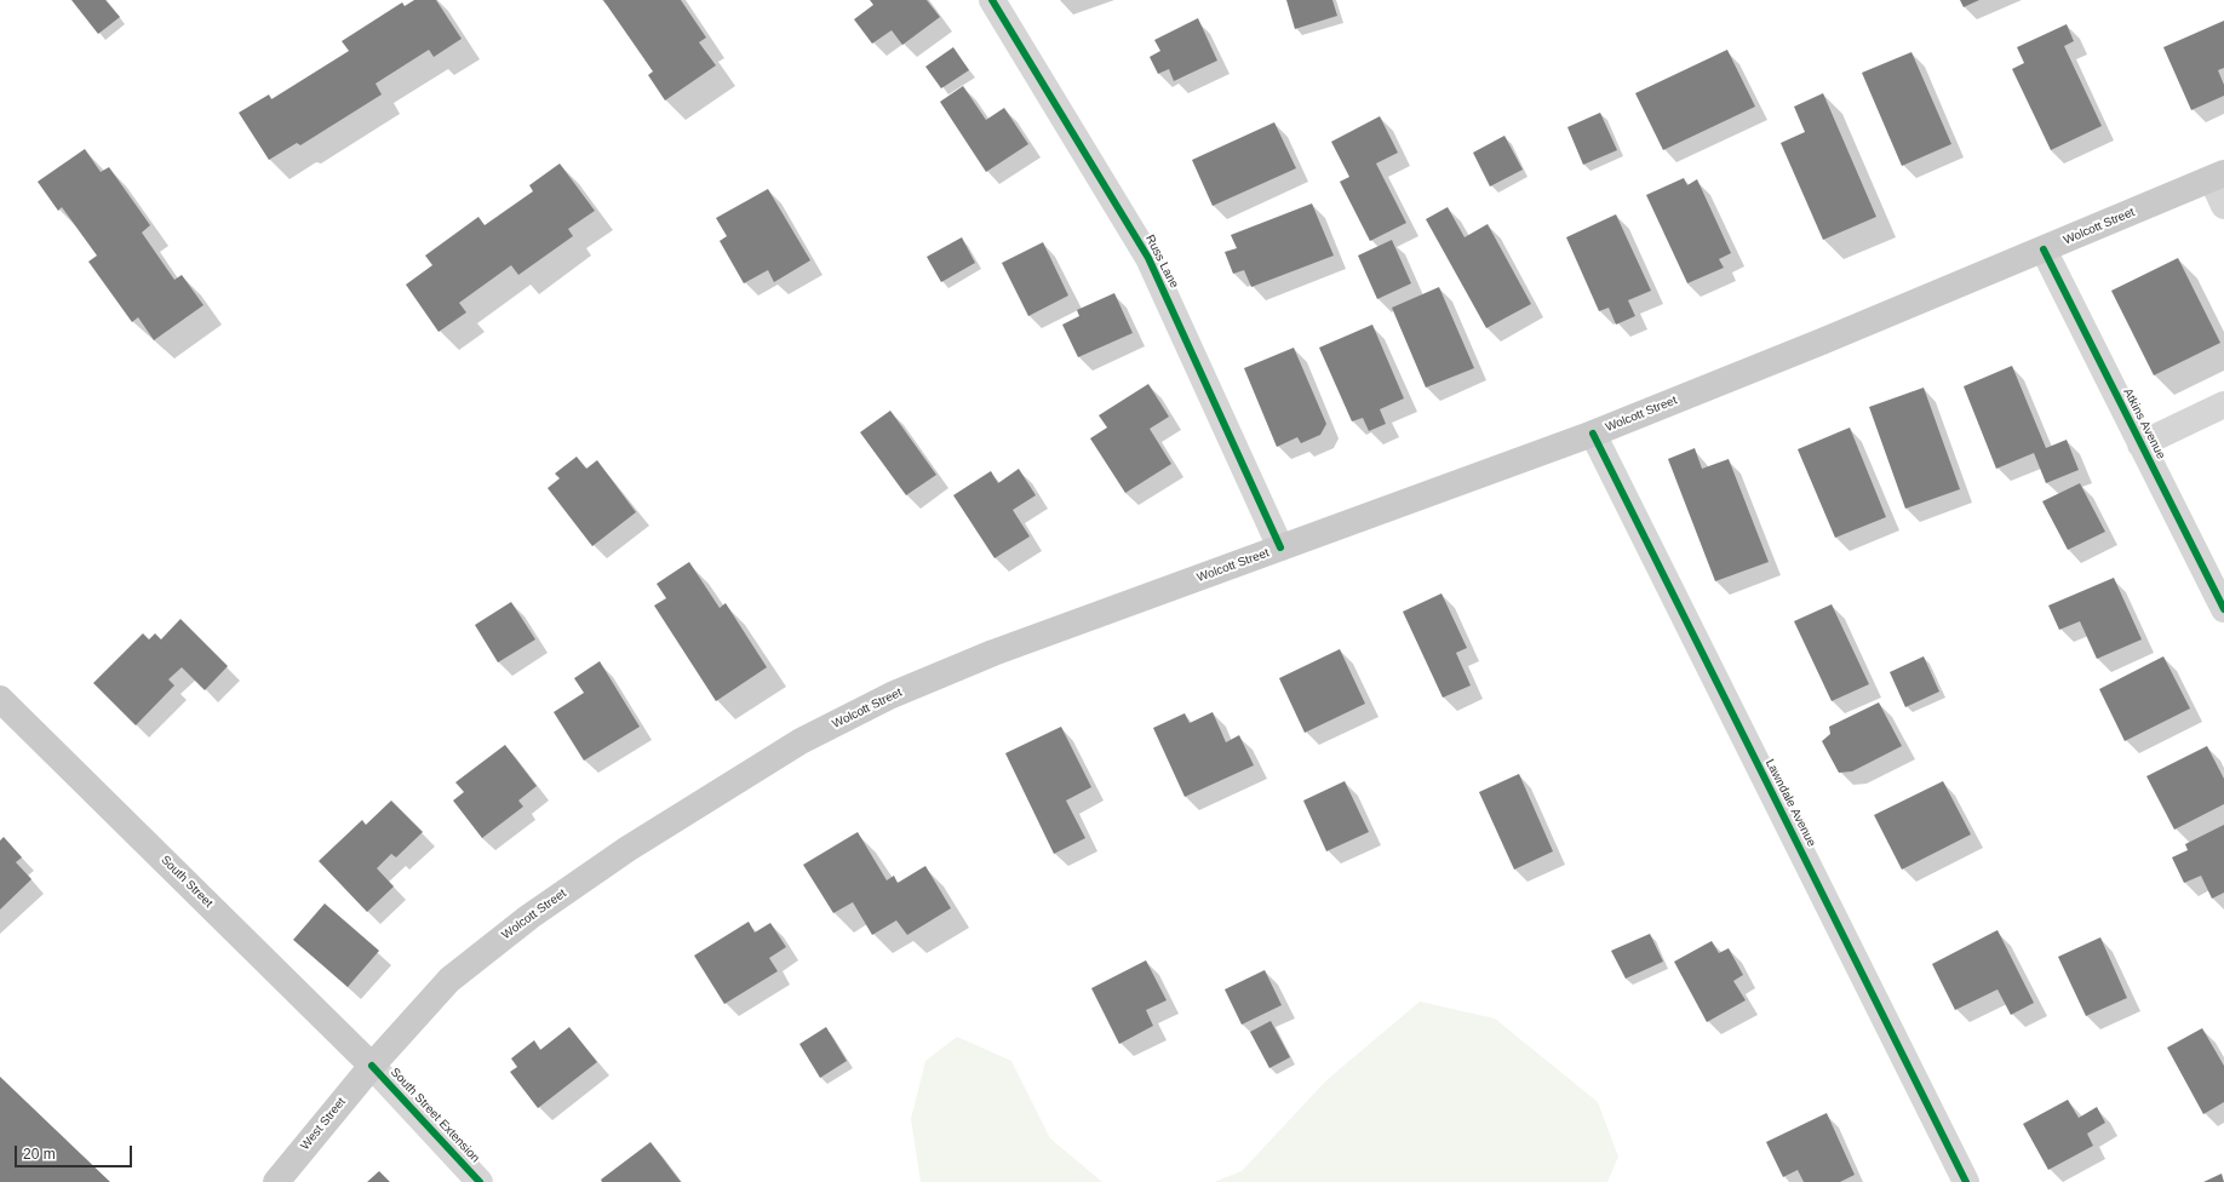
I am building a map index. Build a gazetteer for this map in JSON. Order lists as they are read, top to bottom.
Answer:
{
  "streets": {
    "main road": ["Wolcott Street", "South Street", "West Street"],
    "street": [
      "Russ Lane",
      "Atkins Avenue",
      "Lawndale Avenue",
      "South Street Extension"
    ]
  },
  "crossings": [
    ["Wolcott Street", "Russ Lane"],
    ["Wolcott Street", "Atkins Avenue"],
    ["Wolcott Street", "Lawndale Avenue"],
    ["Wolcott Street", "South Street"],
    ["Wolcott Street", "South Street Extension"],
    ["Wolcott Street", "West Street"],
    ["South Street", "South Street Extension"],
    ["South Street", "West Street"],
    ["South Street Extension", "West Street"]
  ],
  "scale_bar": "20 m"
}
